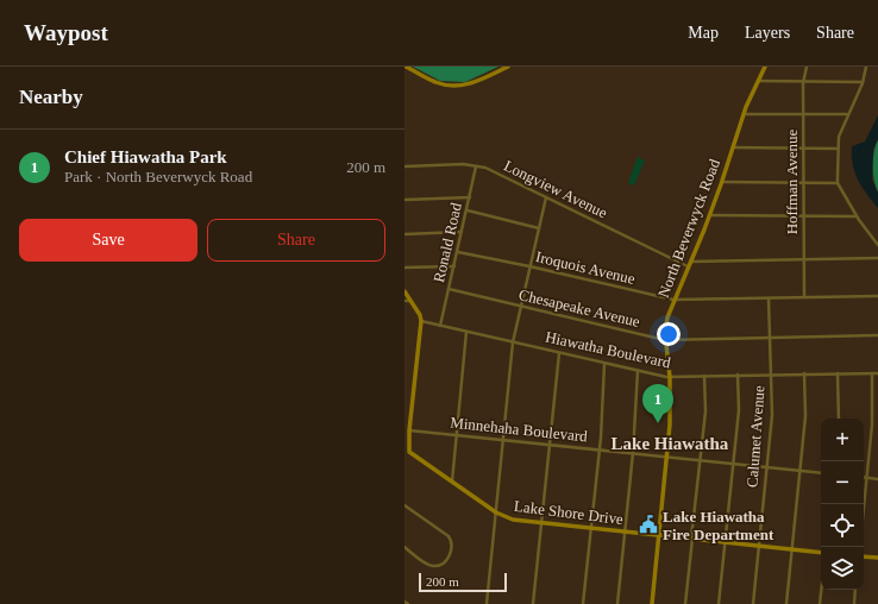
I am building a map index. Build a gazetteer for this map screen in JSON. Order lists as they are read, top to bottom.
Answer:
{
  "streets": {
    "street": [
      "Hoffman Avenue",
      "Longview Avenue",
      "North Beverwyck Road",
      "Ronald Road",
      "Iroquois Avenue",
      "Chesapeake Avenue",
      "Hiawatha Boulevard",
      "Minnehaha Boulevard",
      "Calumet Avenue",
      "Lake Shore Drive"
    ]
  },
  "crossings": [
    ["Hoffman Avenue", "Iroquois Avenue"],
    ["Longview Avenue", "North Beverwyck Road"],
    ["Longview Avenue", "Ronald Road"],
    ["North Beverwyck Road", "Iroquois Avenue"],
    ["North Beverwyck Road", "Chesapeake Avenue"],
    ["North Beverwyck Road", "Hiawatha Boulevard"],
    ["North Beverwyck Road", "Minnehaha Boulevard"],
    ["North Beverwyck Road", "Lake Shore Drive"],
    ["Ronald Road", "Iroquois Avenue"],
    ["Ronald Road", "Chesapeake Avenue"],
    ["Ronald Road", "Hiawatha Boulevard"],
    ["Iroquois Avenue", "Calumet Avenue"],
    ["Chesapeake Avenue", "Calumet Avenue"],
    ["Hiawatha Boulevard", "Calumet Avenue"],
    ["Hiawatha Boulevard", "Lake Shore Drive"],
    ["Minnehaha Boulevard", "Calumet Avenue"],
    ["Minnehaha Boulevard", "Lake Shore Drive"],
    ["Calumet Avenue", "Lake Shore Drive"]
  ],
  "districts": ["Lake Hiawatha"],
  "places": {
    "public building": ["Lake Hiawatha Fire Department"]
  },
  "scale_bar": "200 m",
  "page": {
    "header": "Waypost",
    "nav": ["Map", "Layers", "Share"],
    "heading": "Nearby",
    "list": [
      {
        "mark": "1",
        "name": "Chief Hiawatha Park",
        "note": "Park · North Beverwyck Road",
        "value": "200 m"
      }
    ],
    "buttons": ["Save", "Share"],
    "pins": "1",
    "map_buttons": ["+", "−"],
    "scale": "200 m"
  }
}
